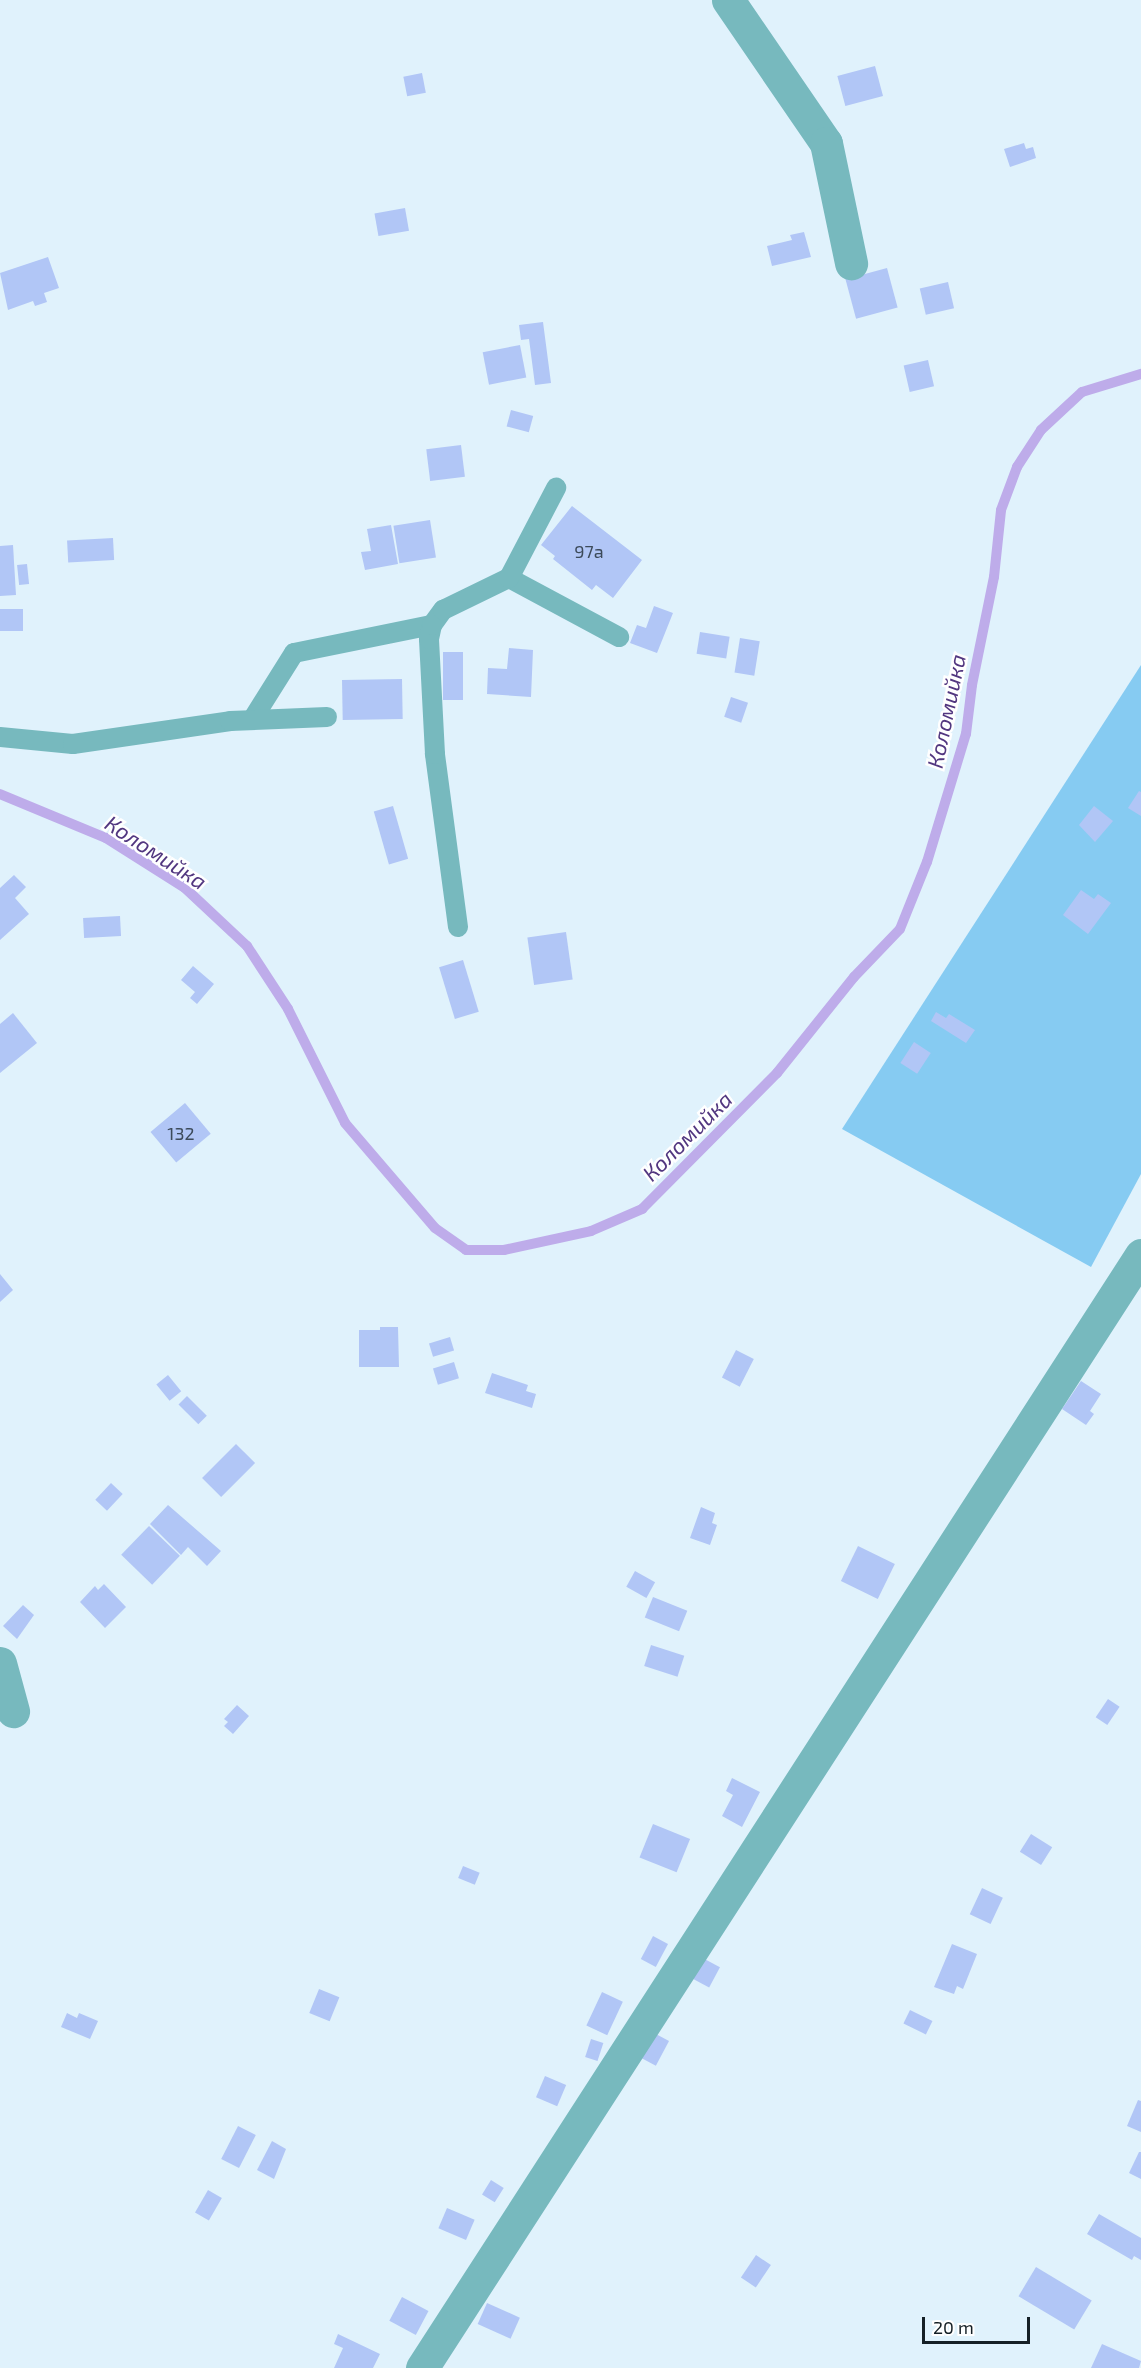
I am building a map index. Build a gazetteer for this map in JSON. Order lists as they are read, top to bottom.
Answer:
{
  "water": ["Коломийка"],
  "house_numbers": ["97а", "132"],
  "scale_bar": "20 m"
}
